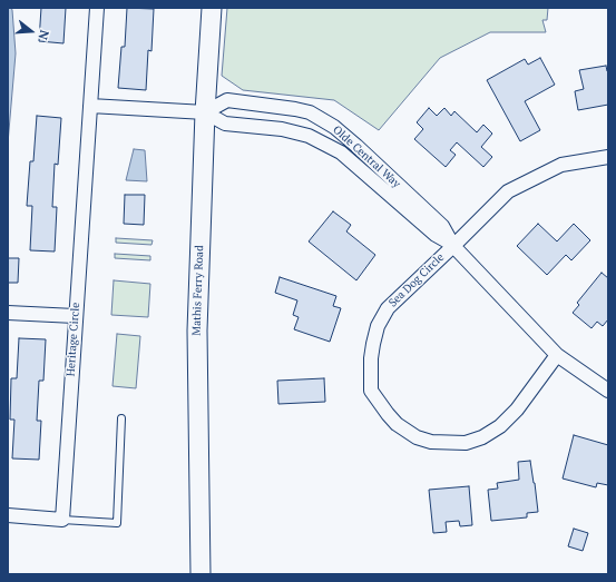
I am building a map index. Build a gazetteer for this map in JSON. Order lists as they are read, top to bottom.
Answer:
{
  "streets": {
    "main road": ["Mathis Ferry Road"],
    "street": ["Olde Central Way", "Sea Dog Circle", "Heritage Circle"]
  },
  "crossings": [
    ["Olde Central Way", "Sea Dog Circle"],
    ["Olde Central Way", "Mathis Ferry Road"]
  ],
  "north": "right"
}
